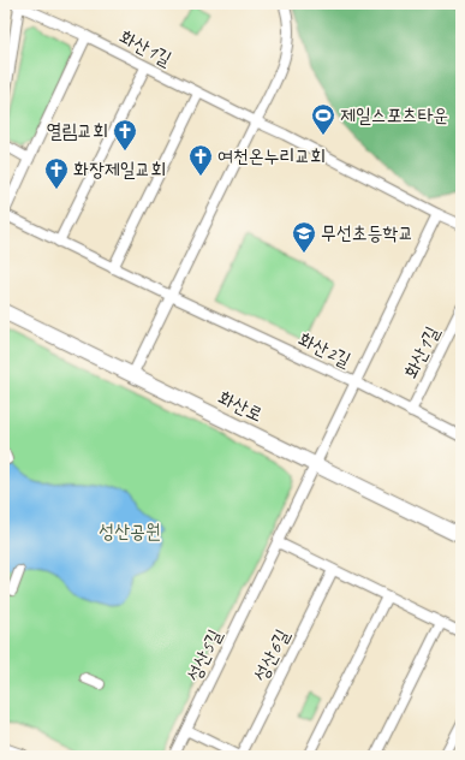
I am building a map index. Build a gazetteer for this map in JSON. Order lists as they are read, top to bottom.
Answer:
{
  "streets": {
    "street": [
      "화산1길",
      "화산2길",
      "화산로",
      "성산5길",
      "성산6길"
    ]
  },
  "crossings": [
    ["화산1길", "화산2길"],
    ["화산2길", "성산5길"],
    ["화산로", "성산5길"]
  ],
  "parks": ["성산공원"],
  "places": {
    "sports": ["제일스포츠타운"],
    "church": ["열림교회", "여천온누리교회", "화장제일교회"],
    "school or university": ["무선초등학교"]
  }
}
